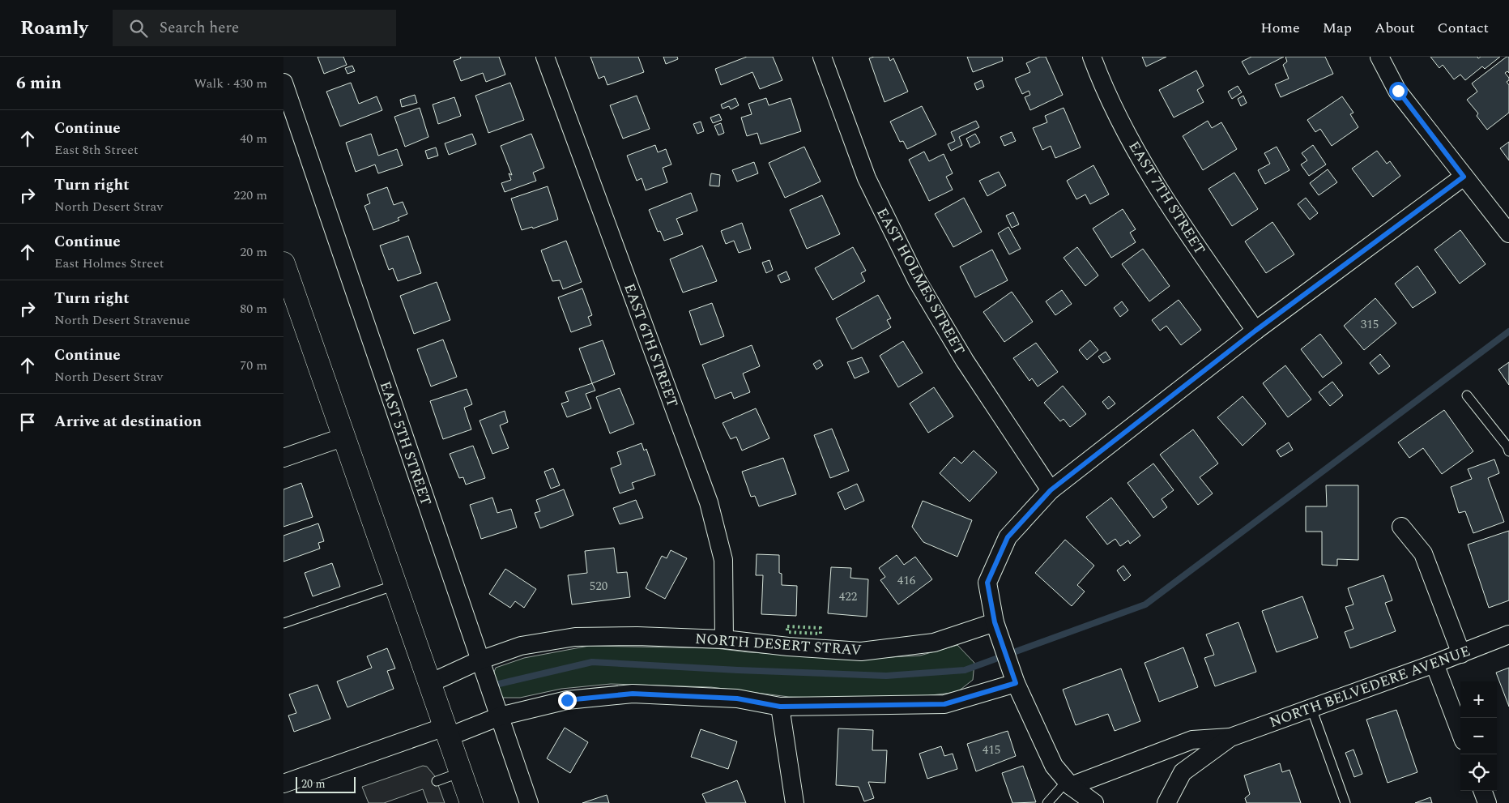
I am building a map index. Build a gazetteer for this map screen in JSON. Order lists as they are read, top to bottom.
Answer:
{
  "streets": {
    "street": [
      "EAST 7TH STREET",
      "EAST HOLMES STREET",
      "EAST 6TH STREET",
      "EAST 5TH STREET",
      "NORTH DESERT STRAV",
      "NORTH BELVEDERE AVENUE"
    ]
  },
  "crossings": [
    ["EAST 6TH STREET", "NORTH DESERT STRAV"],
    ["EAST 5TH STREET", "NORTH DESERT STRAV"]
  ],
  "house_numbers": [
    "315",
    "416",
    "520",
    "422",
    "415"
  ],
  "scale_bar": "20 m",
  "page": {
    "header": "Roamly",
    "search": "Search here",
    "nav": [
      "Home",
      "Map",
      "About",
      "Contact"
    ],
    "heading": ["6 min", "Walk · 430 m"],
    "list": [
      ["Continue", "East 8th Street", "40 m"],
      ["Turn right", "North Desert Strav", "220 m"],
      ["Continue", "East Holmes Street", "20 m"],
      ["Turn right", "North Desert Stravenue", "80 m"],
      ["Continue", "North Desert Strav", "70 m"],
      "Arrive at destination"
    ],
    "map_buttons": ["+", "−"],
    "scale": "20 m"
  }
}
